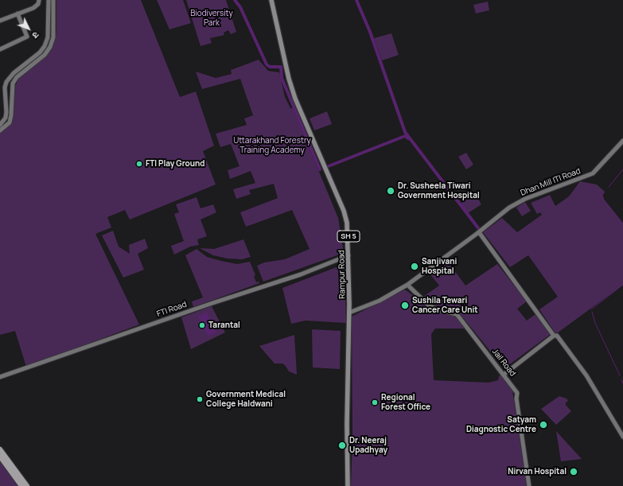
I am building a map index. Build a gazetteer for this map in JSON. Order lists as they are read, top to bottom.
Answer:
{
  "streets": {
    "main road": [
      "Dhan Mill ITI Road",
      "SH 5",
      "Rampur Road",
      "FTI Road",
      "Jail Road"
    ]
  },
  "crossings": [
    ["Dhan Mill ITI Road", "Rampur Road"],
    ["Dhan Mill ITI Road", "Jail Road"],
    ["Rampur Road", "FTI Road"]
  ],
  "parks": ["Biodiversity Park", "Uttarakhand Forestry Training Academy"],
  "places": [
    "FTI Play Ground",
    "Dr. Susheela Tiwari Government Hospital",
    "Sanjivani Hospital",
    "Sushila Tewari Cancer Care Unit",
    "Tarantal",
    "Government Medical College Haldwani",
    "Regional Forest Office",
    "Satyam Diagnostic Centre",
    "Dr. Neeraj Upadhyay",
    "Nirvan Hospital"
  ],
  "north": "bottom right"
}
